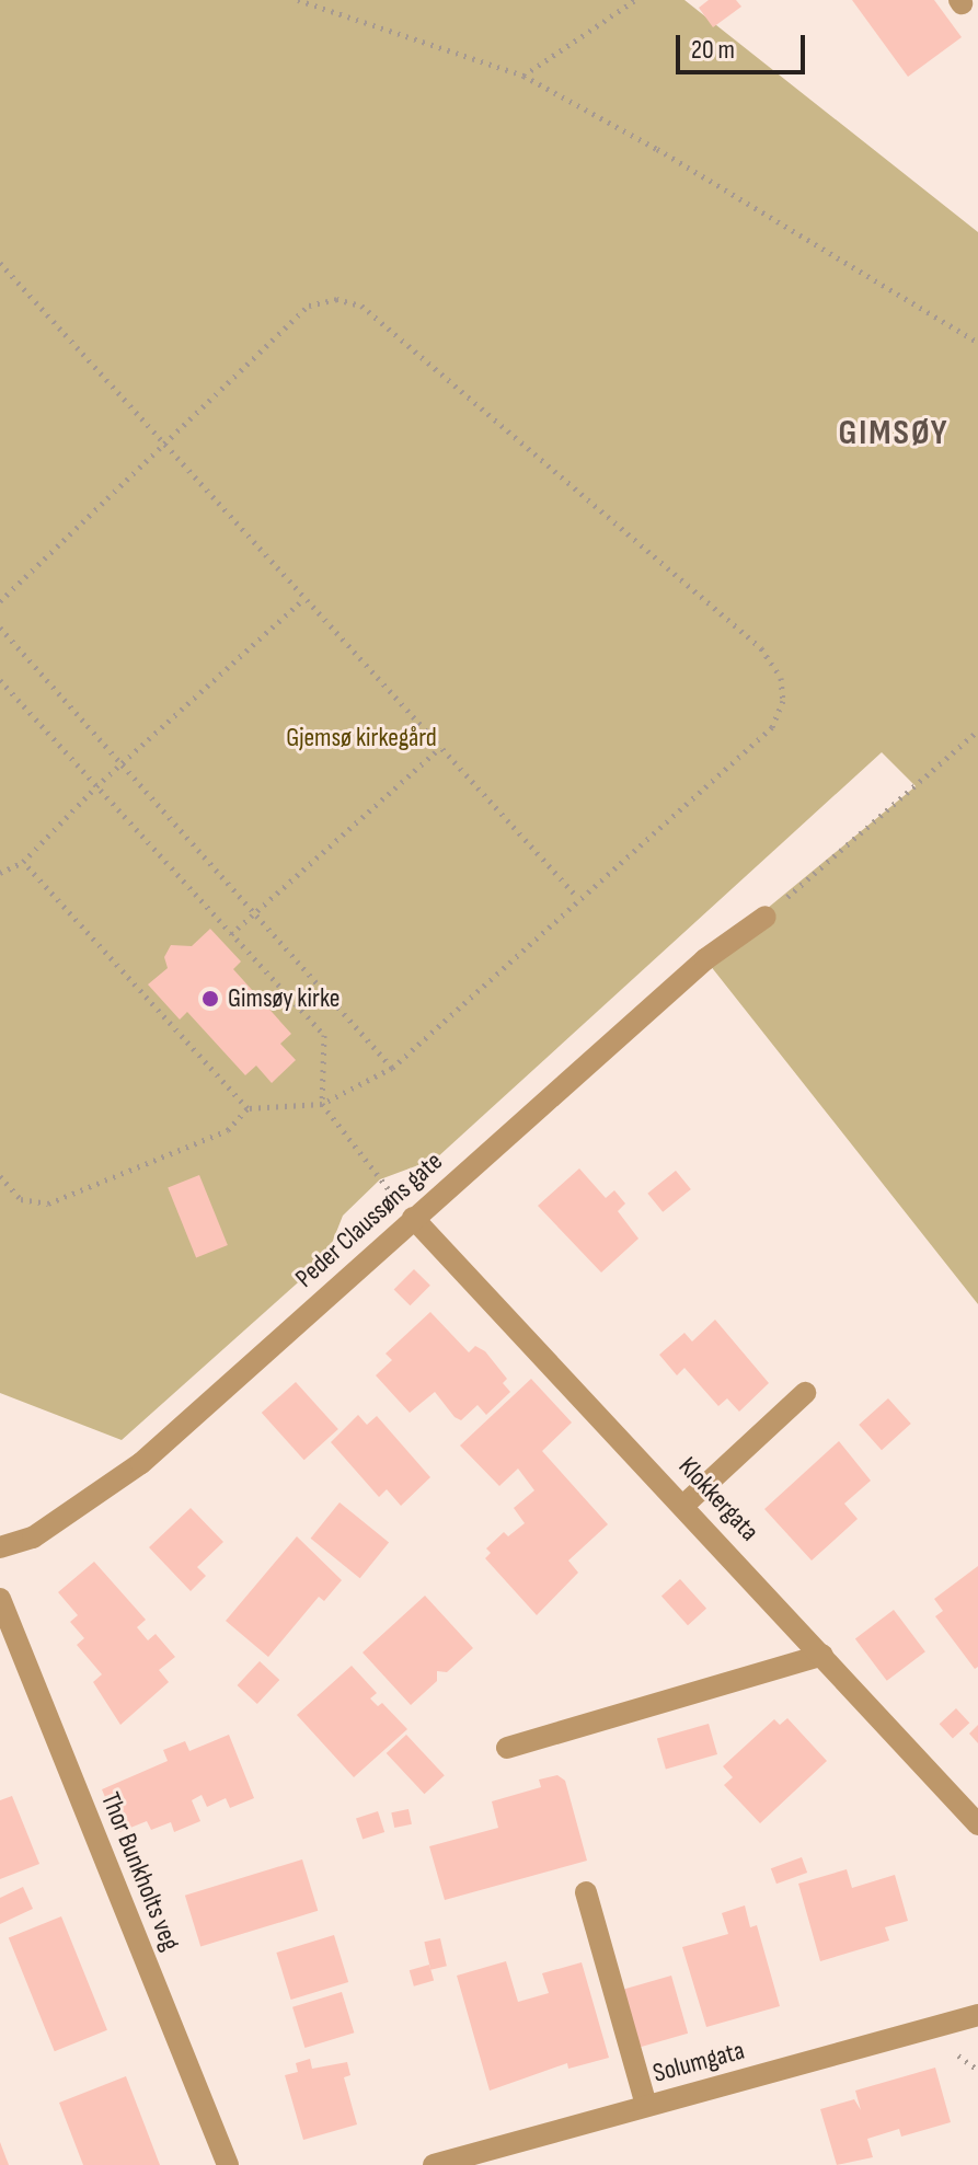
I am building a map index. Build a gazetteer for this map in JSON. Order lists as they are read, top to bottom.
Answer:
{
  "streets": {
    "street": [
      "Peder Claussøns gate",
      "Klokkergata",
      "Thor Bunkholts veg",
      "Solumgata"
    ]
  },
  "crossings": [
    ["Peder Claussøns gate", "Klokkergata"]
  ],
  "districts": ["GIMSØY"],
  "parks": ["Gjemsø kirkegård"],
  "places": ["Gimsøy kirke"],
  "scale_bar": "20 m"
}
